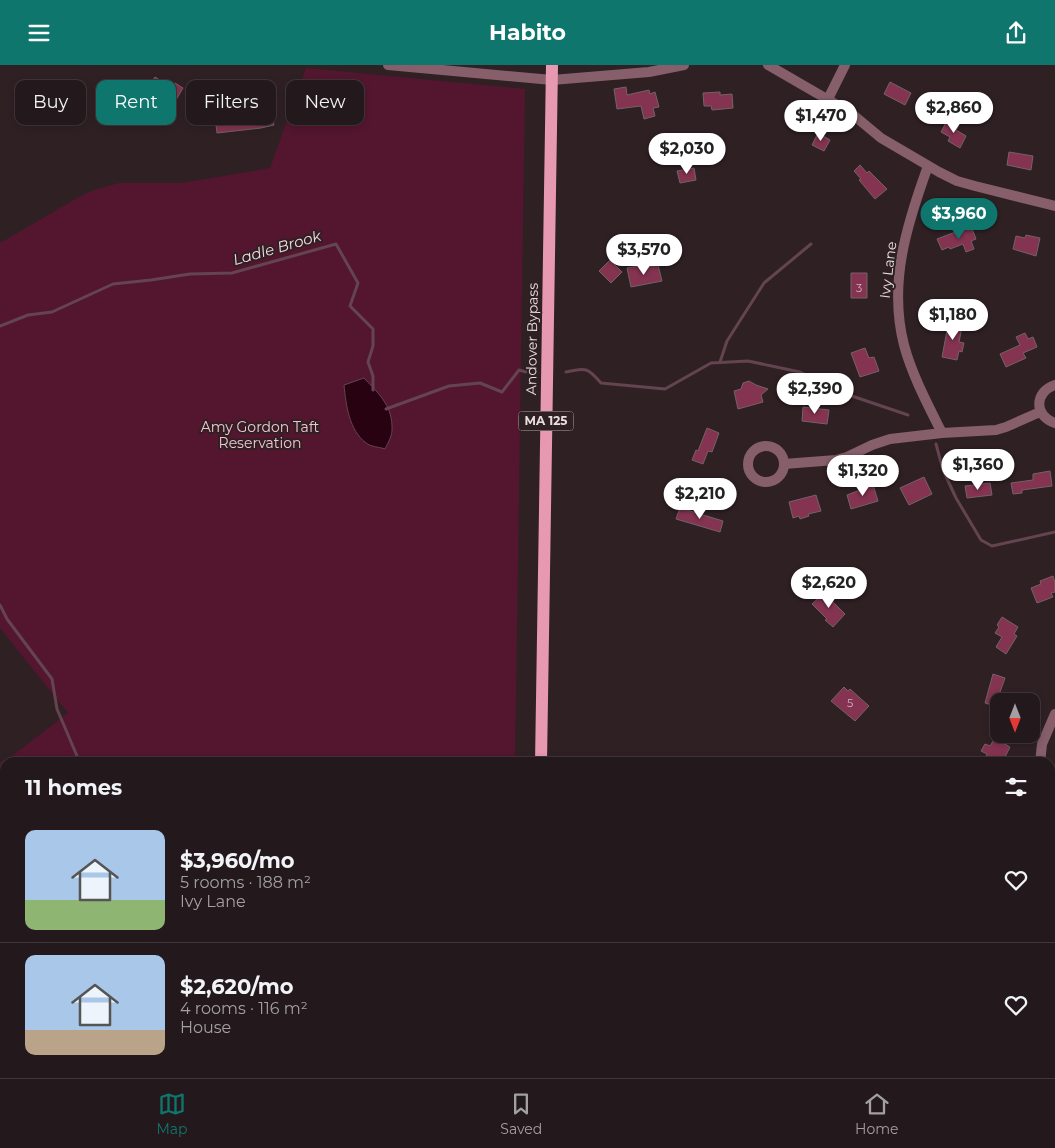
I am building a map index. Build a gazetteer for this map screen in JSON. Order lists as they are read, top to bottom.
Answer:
{
  "streets": {
    "main road": ["Andover Bypass", "MA 125"],
    "street": ["Ivy Lane"]
  },
  "water": ["Ladle Brook"],
  "parks": ["Amy Gordon Taft Reservation"],
  "house_numbers": ["3", "5"],
  "north": "bottom",
  "page": {
    "header": "Habito",
    "chip": [
      "Buy",
      "Rent",
      "Filters",
      "New"
    ],
    "price": [
      "$2,860",
      "$1,470",
      "$2,030",
      "$3,960",
      "$3,570",
      "$1,180",
      "$2,390",
      "$1,360",
      "$1,320",
      "$2,210",
      "$2,620"
    ],
    "heading": "11 homes",
    "list": [
      {
        "name": "$3,960/mo",
        "note": "5 rooms · 188 m² · Ivy Lane"
      },
      {
        "name": "$2,620/mo",
        "note": "4 rooms · 116 m² · House"
      }
    ],
    "tabs": ["Map", "Saved", "Home"]
  }
}
